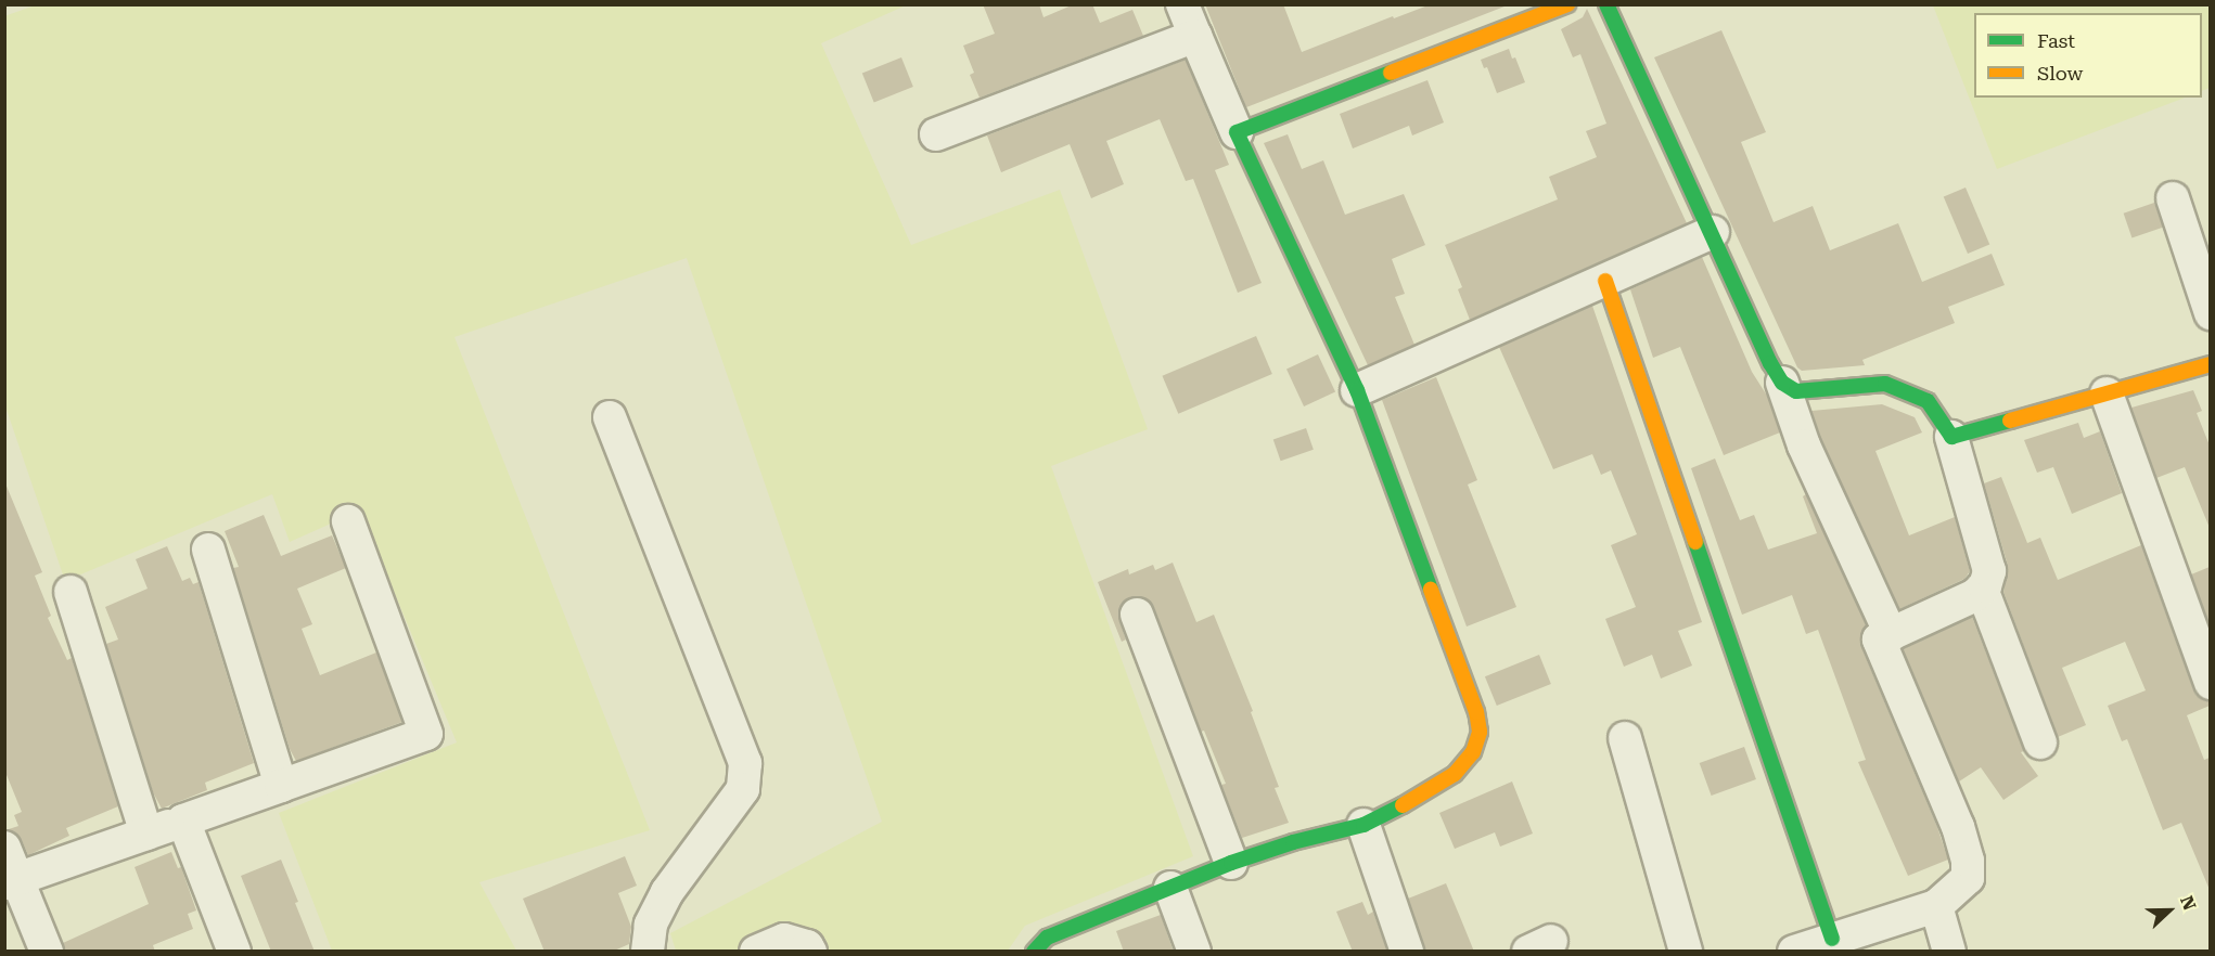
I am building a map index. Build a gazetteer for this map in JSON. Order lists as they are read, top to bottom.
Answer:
{
  "legend": ["Fast", "Slow"],
  "north": "right"
}
